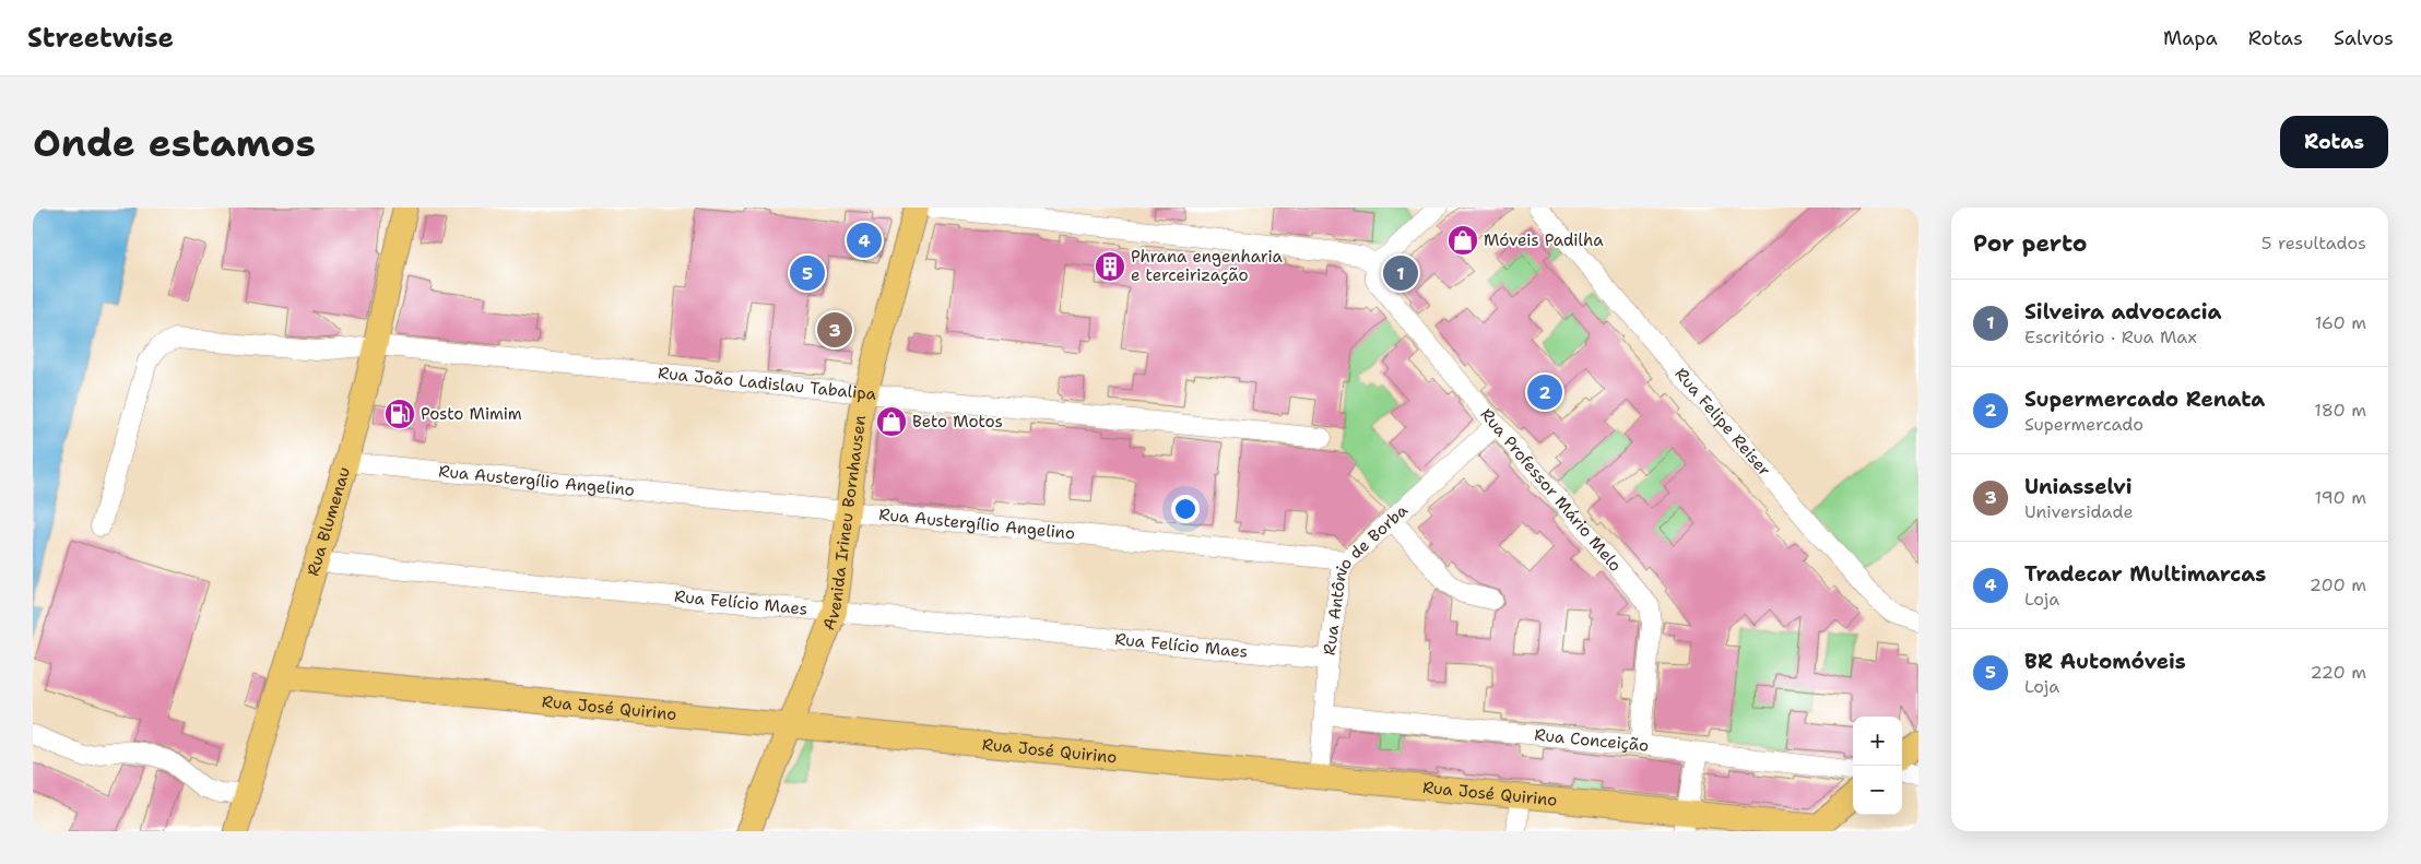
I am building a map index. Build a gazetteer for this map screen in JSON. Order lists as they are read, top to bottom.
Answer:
{
  "streets": {
    "main road": ["Rua Blumenau", "Avenida Irineu Bornhausen", "Rua José Quirino"],
    "street": [
      "Rua João Ladislau Tabalipa",
      "Rua Felipe Reiser",
      "Rua Austergílio Angelino",
      "Rua Professor Mário Melo",
      "Rua Antônio de Borba",
      "Rua Felício Maes",
      "Rua Conceição"
    ]
  },
  "crossings": [
    ["Rua João Ladislau Tabalipa", "Rua Blumenau"],
    ["Rua João Ladislau Tabalipa", "Avenida Irineu Bornhausen"],
    ["Rua Austergílio Angelino", "Rua Blumenau"],
    ["Rua Austergílio Angelino", "Avenida Irineu Bornhausen"],
    ["Rua Austergílio Angelino", "Rua Antônio de Borba"],
    ["Rua Professor Mário Melo", "Rua Antônio de Borba"],
    ["Rua Professor Mário Melo", "Rua Conceição"],
    ["Rua Blumenau", "Rua Felício Maes"],
    ["Rua Blumenau", "Rua José Quirino"],
    ["Avenida Irineu Bornhausen", "Rua Felício Maes"],
    ["Avenida Irineu Bornhausen", "Rua José Quirino"],
    ["Rua Antônio de Borba", "Rua Felício Maes"],
    ["Rua Antônio de Borba", "Rua José Quirino"],
    ["Rua Antônio de Borba", "Rua Conceição"]
  ],
  "places": {
    "shop": ["Móveis Padilha", "Beto Motos"],
    "building": ["Phrana engenharia e terceirização"],
    "fuel station": ["Posto Mimim"]
  },
  "page": {
    "header": "Streetwise",
    "nav": ["Mapa", "Rotas", "Salvos"],
    "buttons": "Rotas",
    "title": "Onde estamos",
    "heading": ["Por perto", "5 resultados"],
    "pins": [
      "4",
      "1",
      "5",
      "3",
      "2"
    ],
    "list": [
      {
        "mark": "1",
        "name": "Silveira advocacia",
        "note": "Escritório · Rua Max",
        "value": "160 m"
      },
      {
        "mark": "2",
        "name": "Supermercado Renata",
        "note": "Supermercado",
        "value": "180 m"
      },
      {
        "mark": "3",
        "name": "Uniasselvi",
        "note": "Universidade",
        "value": "190 m"
      },
      {
        "mark": "4",
        "name": "Tradecar Multimarcas",
        "note": "Loja",
        "value": "200 m"
      },
      {
        "mark": "5",
        "name": "BR Automóveis",
        "note": "Loja",
        "value": "220 m"
      }
    ],
    "map_buttons": ["+", "−"]
  }
}
